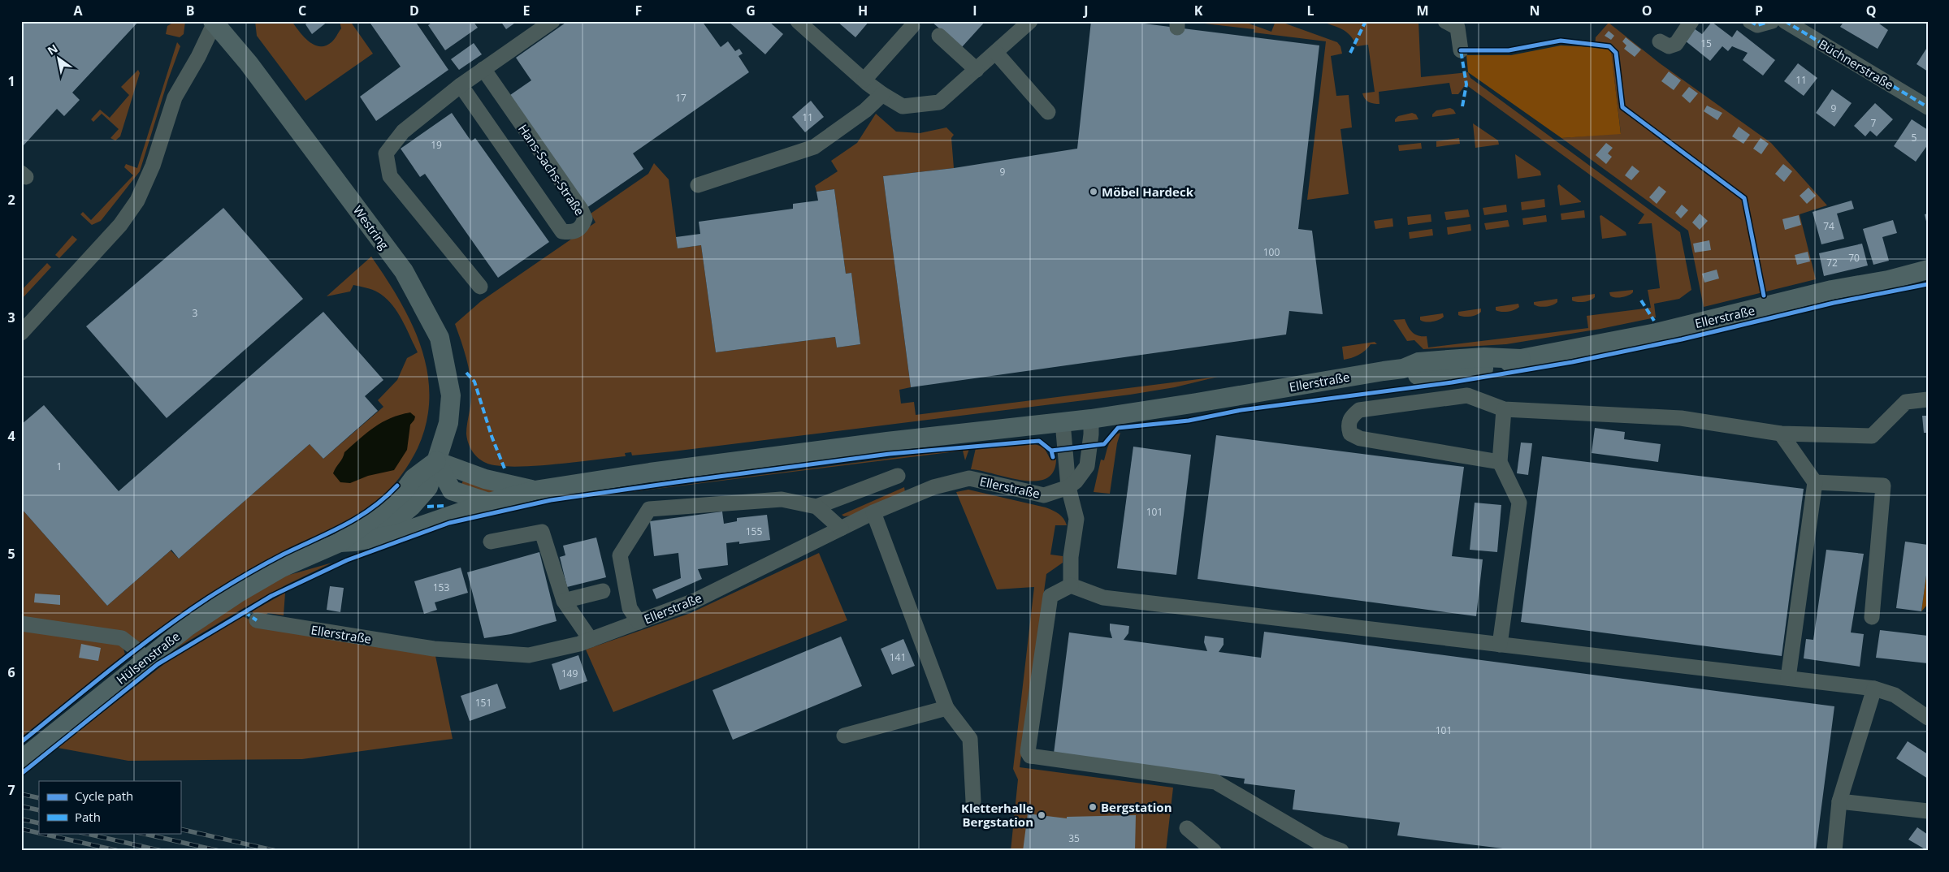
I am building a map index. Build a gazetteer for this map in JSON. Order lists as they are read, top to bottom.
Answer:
{
  "streets": {
    "main road": ["Westring", "Ellerstraße", "Hülsenstraße"],
    "street": ["Büchnerstraße", "Hans-Sachs-Straße"]
  },
  "crossings": [
    ["Westring", "Ellerstraße"],
    ["Ellerstraße", "Hülsenstraße"]
  ],
  "places": ["Möbel Hardeck", "Bergstation", "Kletterhalle Bergstation"],
  "house_numbers": [
    "15",
    "11",
    "17",
    "9",
    "11",
    "7",
    "5",
    "19",
    "9",
    "74",
    "100",
    "70",
    "72",
    "3",
    "1",
    "101",
    "155",
    "153",
    "141",
    "149",
    "151",
    "101",
    "35"
  ],
  "legend": ["Cycle path", "Path"],
  "north": "top left",
  "grid": {
    "columns": [
      "A",
      "B",
      "C",
      "D",
      "E",
      "F",
      "G",
      "H",
      "I",
      "J",
      "K",
      "L",
      "M",
      "N",
      "O",
      "P",
      "Q"
    ],
    "rows": [
      "1",
      "2",
      "3",
      "4",
      "5",
      "6",
      "7"
    ]
  }
}
